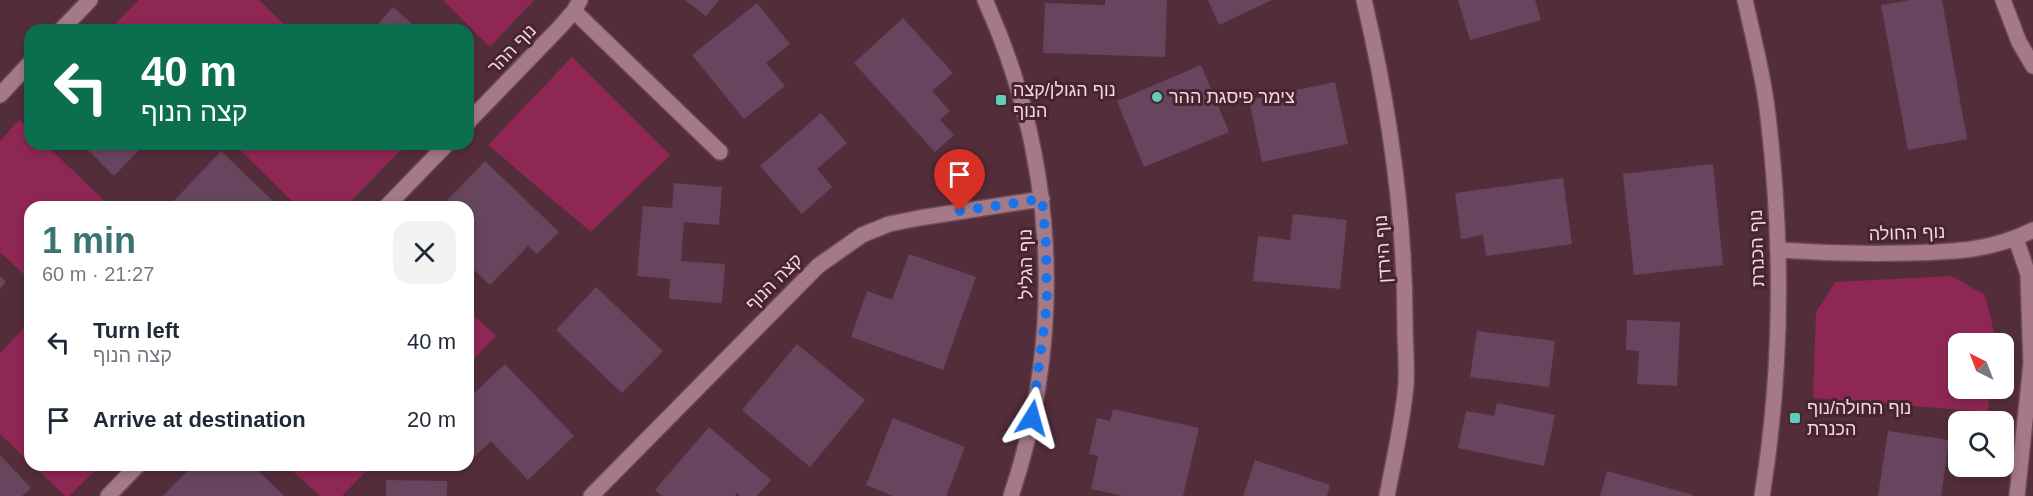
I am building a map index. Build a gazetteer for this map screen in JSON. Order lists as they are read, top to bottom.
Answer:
{
  "streets": {
    "street": [
      "נוף ההר",
      "נוף החולה",
      "נוף הכנרת",
      "נוף הירדן",
      "נוף הגליל",
      "קצה הנוף"
    ]
  },
  "crossings": [
    ["נוף החולה", "נוף הכנרת"],
    ["נוף הגליל", "קצה הנוף"]
  ],
  "places": {
    "other": ["צימר פיסגת ההר"],
    "transit": ["נוף הגולן/קצה הנוף", "נוף החולה/נוף הכנרת"]
  },
  "north": "top left",
  "page": {
    "turn": ["40 m", "קצה הנוף"],
    "heading": ["1 min", "60 m · 21:27"],
    "list": [
      {
        "name": "Turn left",
        "note": "קצה הנוף",
        "value": "40 m"
      },
      {
        "name": "Arrive at destination",
        "value": "20 m"
      }
    ]
  }
}
